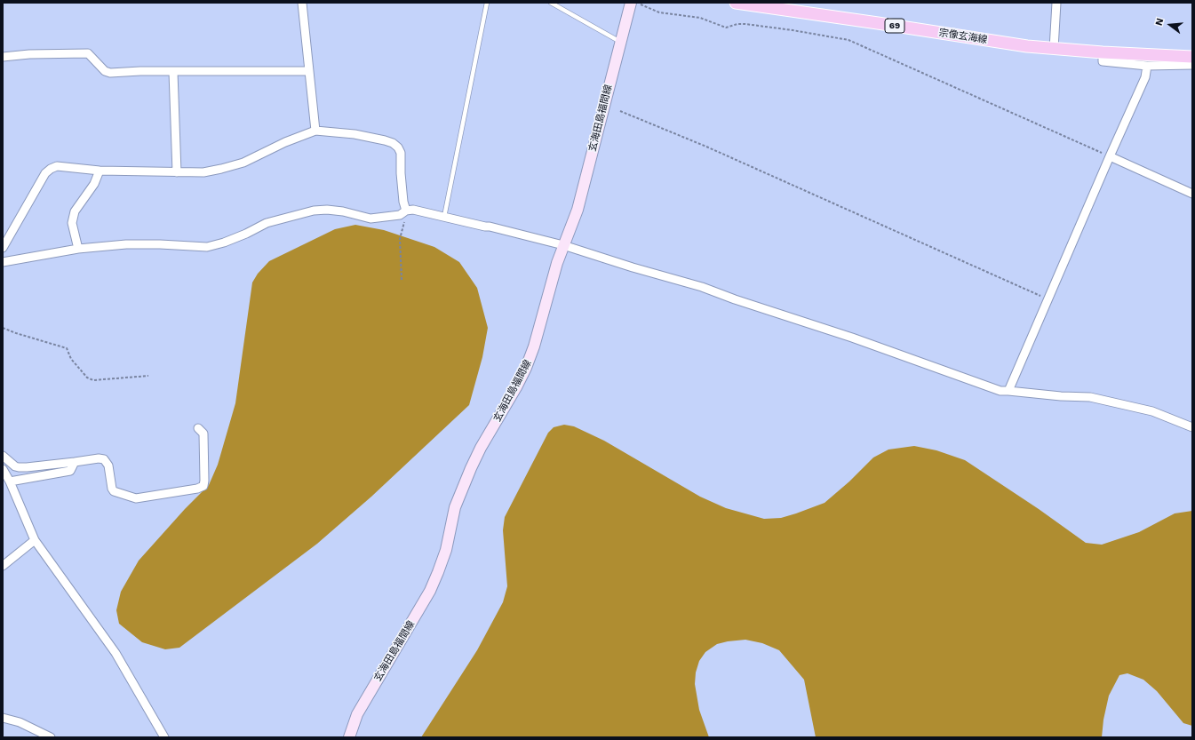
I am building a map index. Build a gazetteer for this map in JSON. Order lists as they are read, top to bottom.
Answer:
{
  "streets": {
    "main road": ["69", "宗像玄海線", "玄海田島福間線"]
  },
  "north": "left"
}
